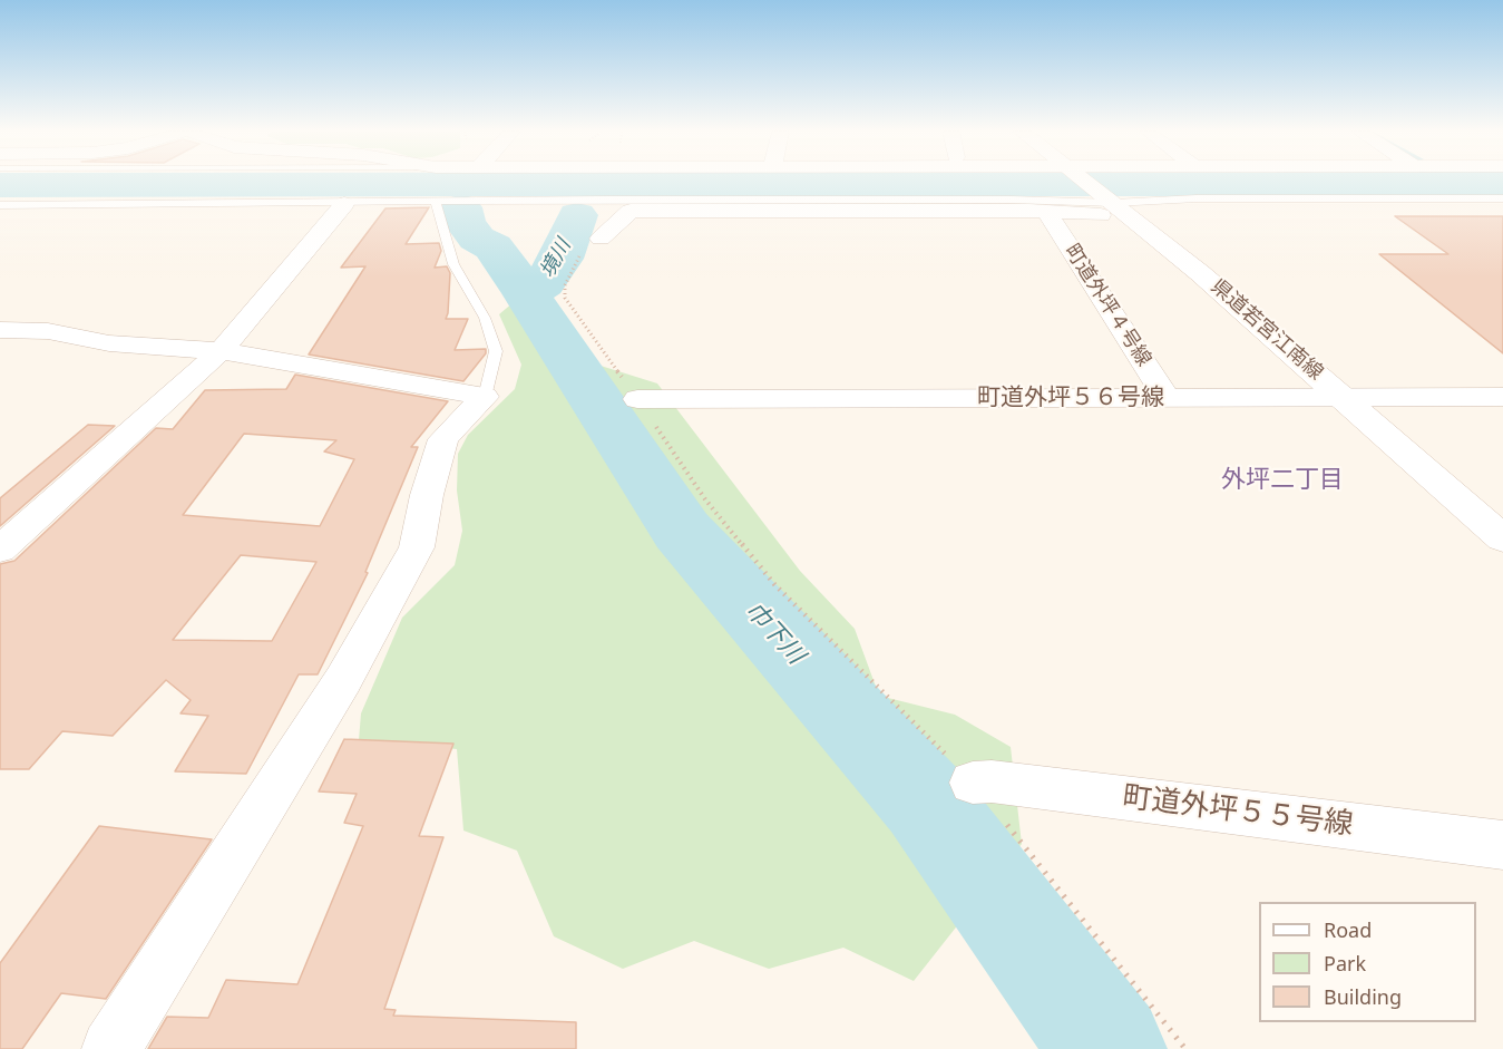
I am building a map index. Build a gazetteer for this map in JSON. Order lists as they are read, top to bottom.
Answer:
{
  "streets": {
    "main road": ["県道若宮江南線"],
    "street": ["町道外坪４号線", "町道外坪５６号線", "町道外坪５５号線"]
  },
  "crossings": [
    ["町道外坪４号線", "町道外坪５６号線"],
    ["県道若宮江南線", "町道外坪５６号線"]
  ],
  "districts": ["外坪二丁目"],
  "water": ["境川", "巾下川"],
  "legend": ["Road", "Park", "Building"]
}
